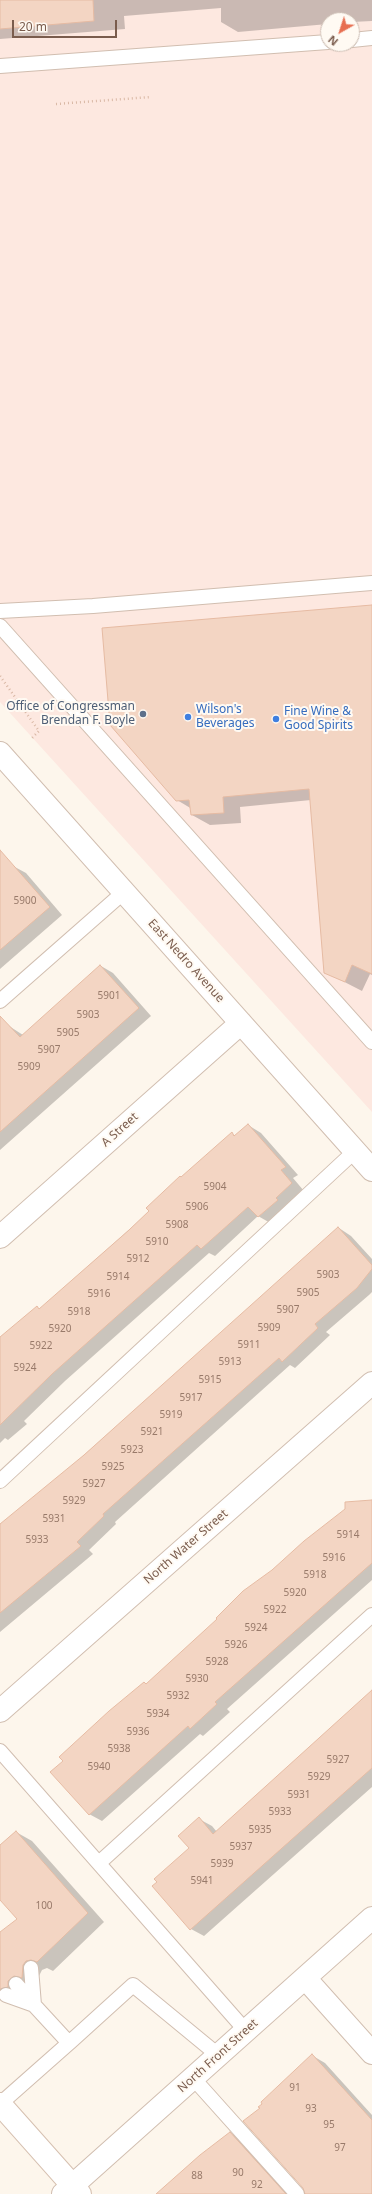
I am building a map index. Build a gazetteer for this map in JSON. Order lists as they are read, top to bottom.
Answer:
{
  "streets": {
    "street": [
      "East Nedro Avenue",
      "A Street",
      "North Water Street",
      "North Front Street"
    ]
  },
  "crossings": [
    ["East Nedro Avenue", "A Street"]
  ],
  "places": ["Office of Congressman Brendan F. Boyle", "Wilson's Beverages", "Fine Wine & Good Spirits"],
  "house_numbers": [
    "5900",
    "5901",
    "5903",
    "5905",
    "5907",
    "5909",
    "5904",
    "5906",
    "5908",
    "5910",
    "5912",
    "5903",
    "5914",
    "5905",
    "5916",
    "5907",
    "5918",
    "5909",
    "5920",
    "5911",
    "5922",
    "5913",
    "5924",
    "5915",
    "5917",
    "5919",
    "5921",
    "5923",
    "5925",
    "5927",
    "5929",
    "5931",
    "5914",
    "5933",
    "5916",
    "5918",
    "5920",
    "5922",
    "5924",
    "5926",
    "5928",
    "5930",
    "5932",
    "5934",
    "5936",
    "5938",
    "5927",
    "5940",
    "5929",
    "5931",
    "5933",
    "5935",
    "5937",
    "5939",
    "5941",
    "100",
    "91",
    "93",
    "95",
    "97",
    "90",
    "88",
    "92"
  ],
  "scale_bar": "20 m",
  "north": "bottom left"
}
